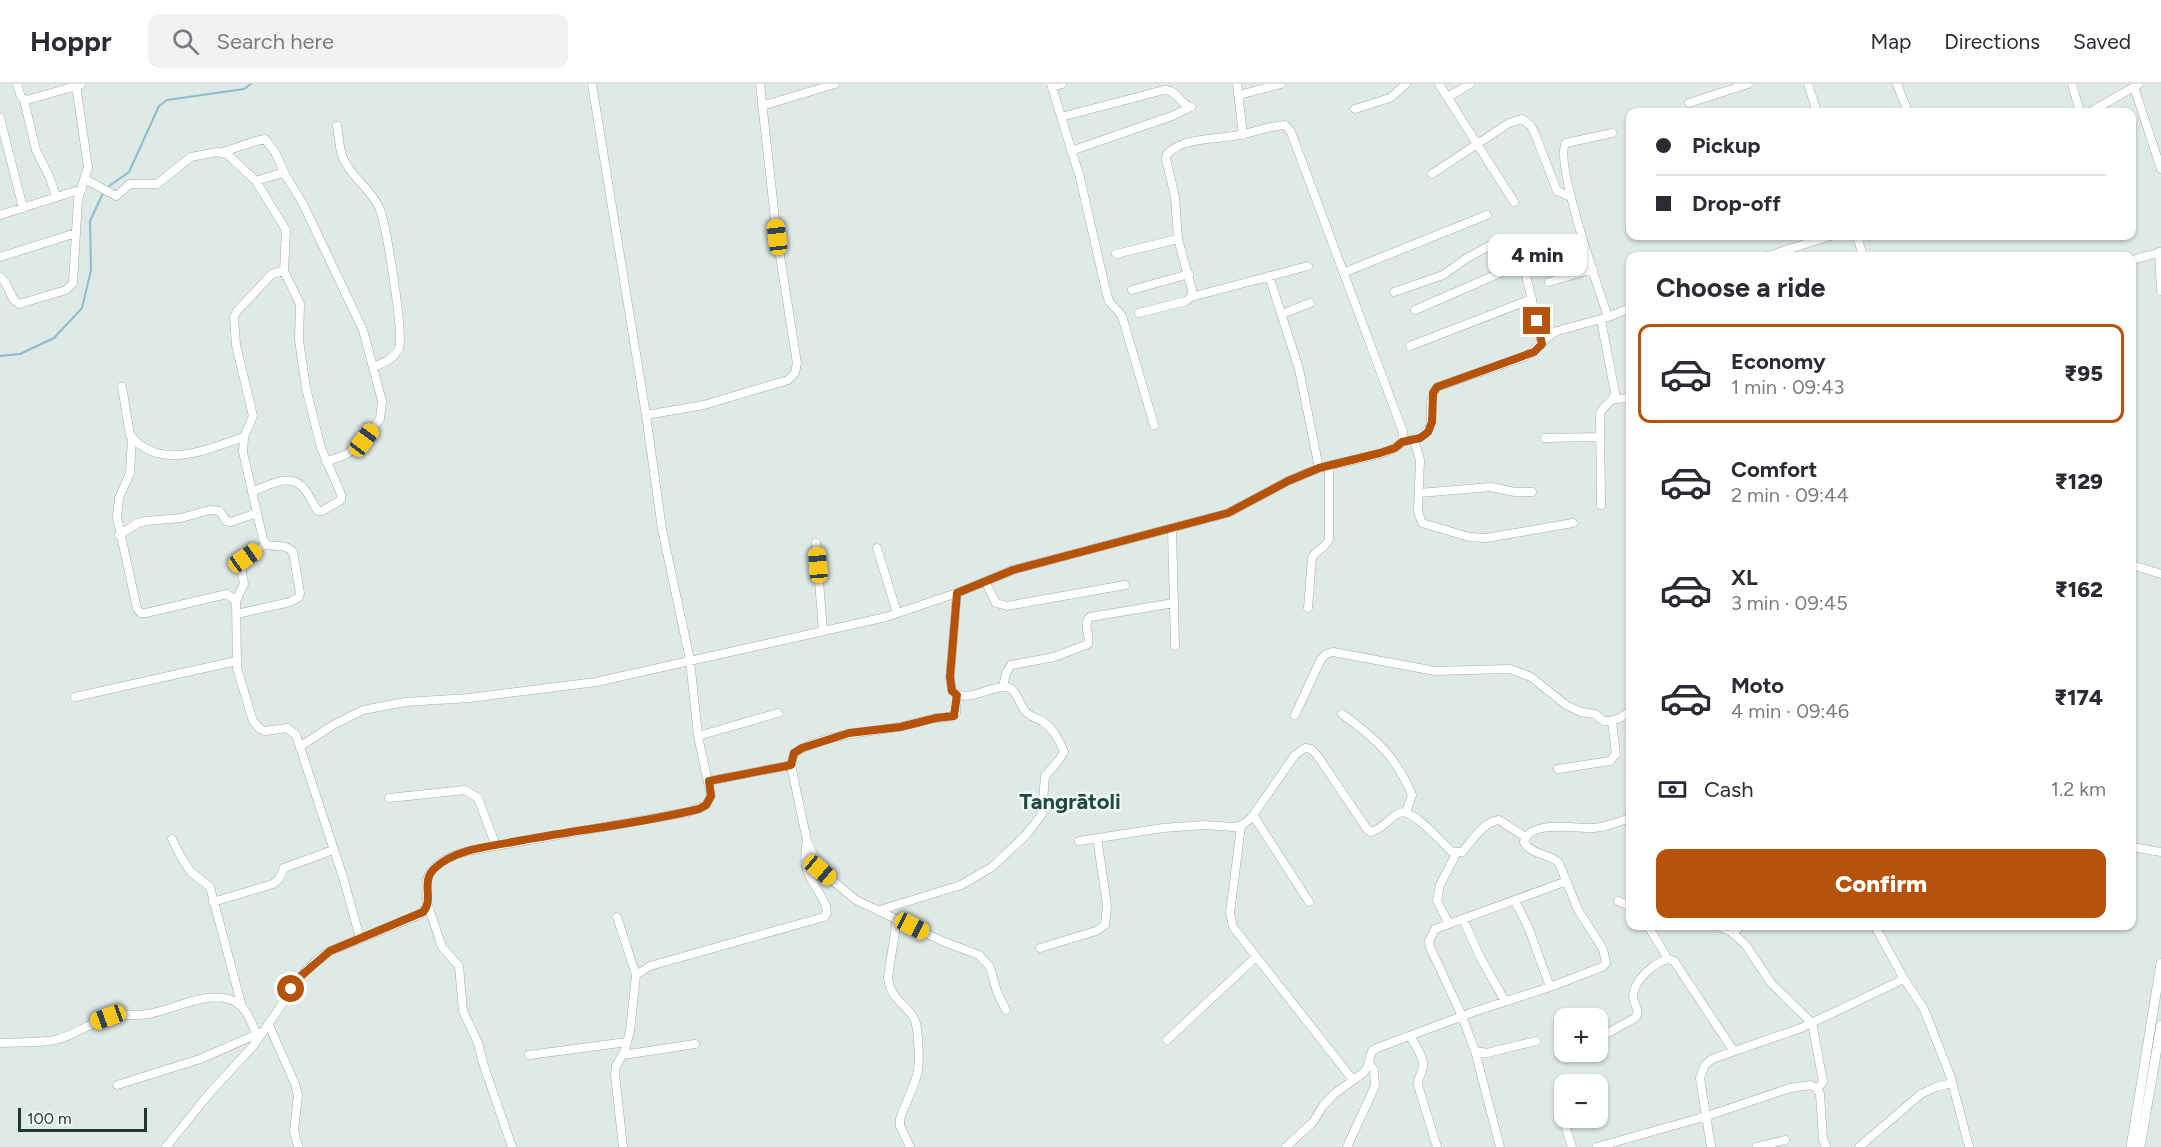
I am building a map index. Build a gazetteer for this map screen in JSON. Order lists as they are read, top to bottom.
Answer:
{
  "districts": ["Tangrātoli"],
  "scale_bar": "100 m",
  "page": {
    "header": "Hoppr",
    "search": "Search here",
    "nav": ["Map", "Directions", "Saved"],
    "banner": ["Pickup", "Drop-off"],
    "bubble": "4 min",
    "heading": "Choose a ride",
    "list": [
      {
        "name": "Economy",
        "note": "1 min · 09:43",
        "value": "₹95"
      },
      {
        "name": "Comfort",
        "note": "2 min · 09:44",
        "value": "₹129"
      },
      {
        "name": "XL",
        "note": "3 min · 09:45",
        "value": "₹162"
      },
      {
        "name": "Moto",
        "note": "4 min · 09:46",
        "value": "₹174"
      }
    ],
    "pay": ["Cash", "1.2 km"],
    "buttons": "Confirm",
    "map_buttons": ["+", "−"],
    "scale": "100 m"
  }
}
